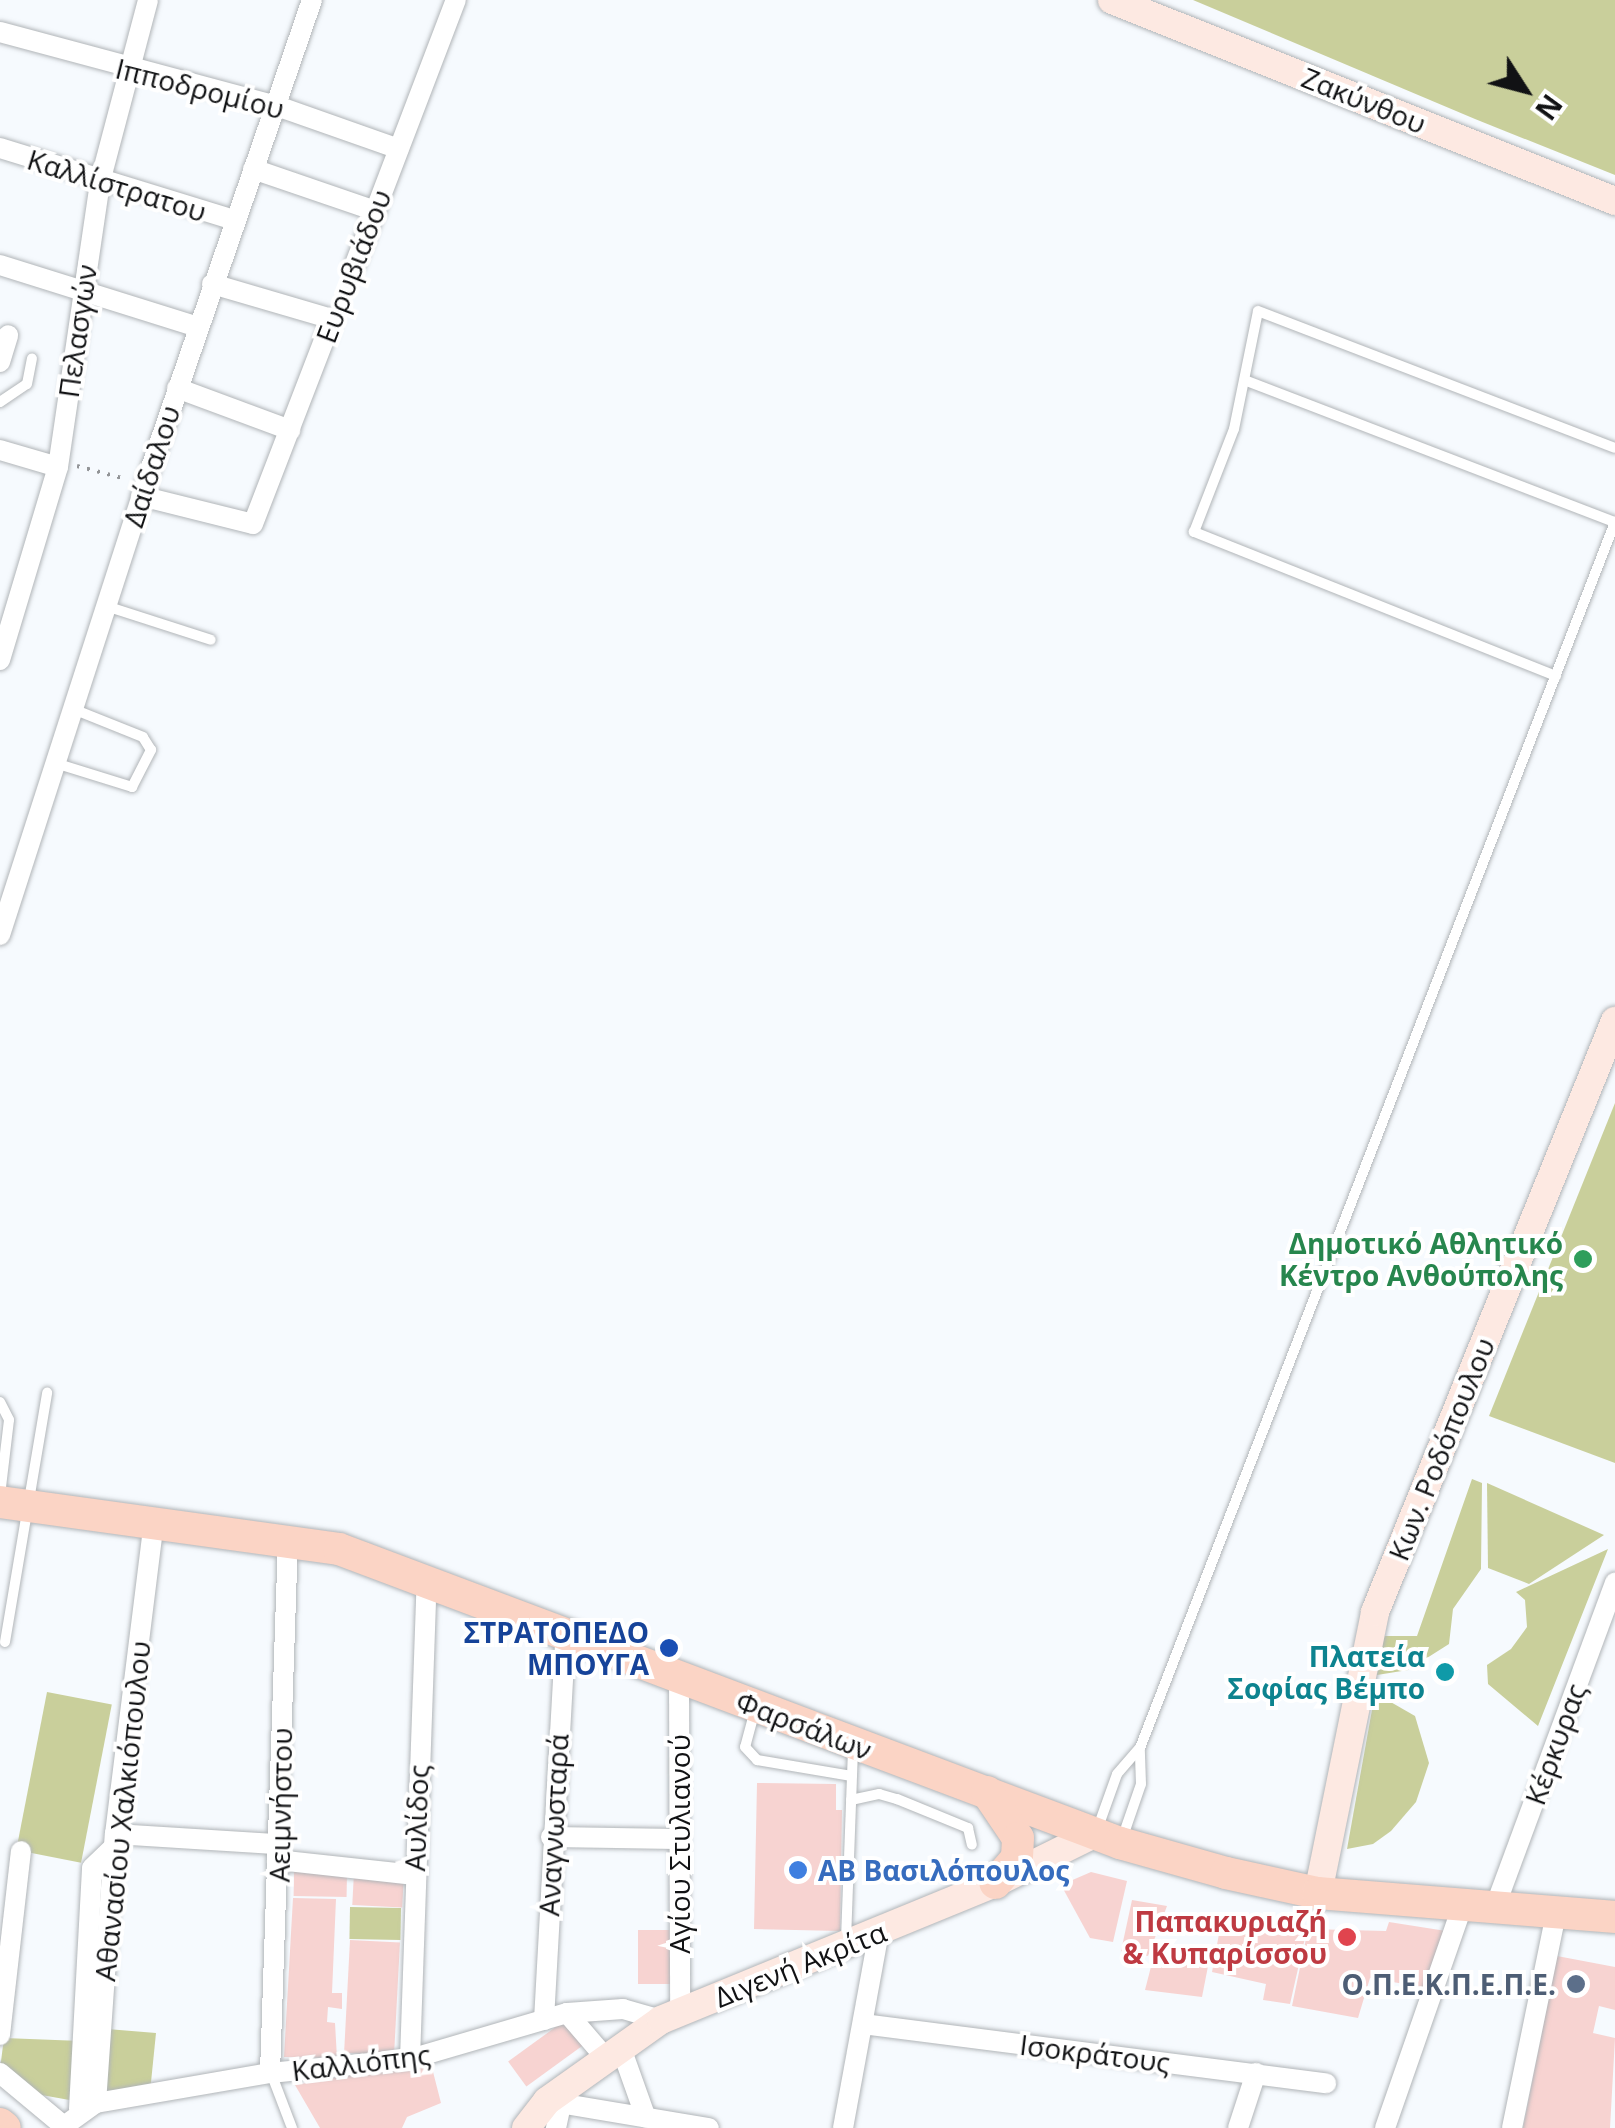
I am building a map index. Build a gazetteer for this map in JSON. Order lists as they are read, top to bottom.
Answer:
{
  "streets": {
    "main road": ["Φαρσάλων"],
    "street": [
      "Ιπποδρομίου",
      "Ζακύνθου",
      "Καλλίστρατου",
      "Ευρυβιάδου",
      "Πελασγών",
      "Δαίδαλου",
      "Κων. Ροδόπουλου",
      "Κέρκυρας",
      "Αειμνήστου",
      "Αθανασίου Χαλκιόπουλου",
      "Αυλίδος",
      "Αναγνωσταρά",
      "Αγίου Στυλιανού",
      "Διγενή Ακρίτα",
      "Ισοκράτους",
      "Καλλιόπης"
    ]
  },
  "crossings": [
    ["Ιπποδρομίου", "Ευρυβιάδου"],
    ["Ιπποδρομίου", "Πελασγών"],
    ["Ιπποδρομίου", "Δαίδαλου"],
    ["Καλλίστρατου", "Πελασγών"],
    ["Καλλίστρατου", "Δαίδαλου"],
    ["Ευρυβιάδου", "Δαίδαλου"],
    ["Κων. Ροδόπουλου", "Φαρσάλων"],
    ["Φαρσάλων", "Κέρκυρας"],
    ["Φαρσάλων", "Αειμνήστου"],
    ["Φαρσάλων", "Αθανασίου Χαλκιόπουλου"],
    ["Φαρσάλων", "Αυλίδος"],
    ["Φαρσάλων", "Αναγνωσταρά"],
    ["Φαρσάλων", "Αγίου Στυλιανού"],
    ["Φαρσάλων", "Διγενή Ακρίτα"],
    ["Αειμνήστου", "Καλλιόπης"],
    ["Αθανασίου Χαλκιόπουλου", "Καλλιόπης"],
    ["Αυλίδος", "Καλλιόπης"],
    ["Αναγνωσταρά", "Καλλιόπης"],
    ["Αγίου Στυλιανού", "Διγενή Ακρίτα"],
    ["Αγίου Στυλιανού", "Καλλιόπης"],
    ["Διγενή Ακρίτα", "Καλλιόπης"]
  ],
  "places": [
    "Δημοτικό Αθλητικό Κέντρο Ανθούπολης",
    "ΣΤΡΑΤΟΠΕΔΟ ΜΠΟΥΓΑ",
    "Πλατεία Σοφίας Βέμπο",
    "ΑΒ Βασιλόπουλος",
    "Παπακυριαζή & Κυπαρίσσου",
    "Ο.Π.Ε.Κ.Π.Ε.Π.Ε."
  ],
  "north": "bottom right"
}
